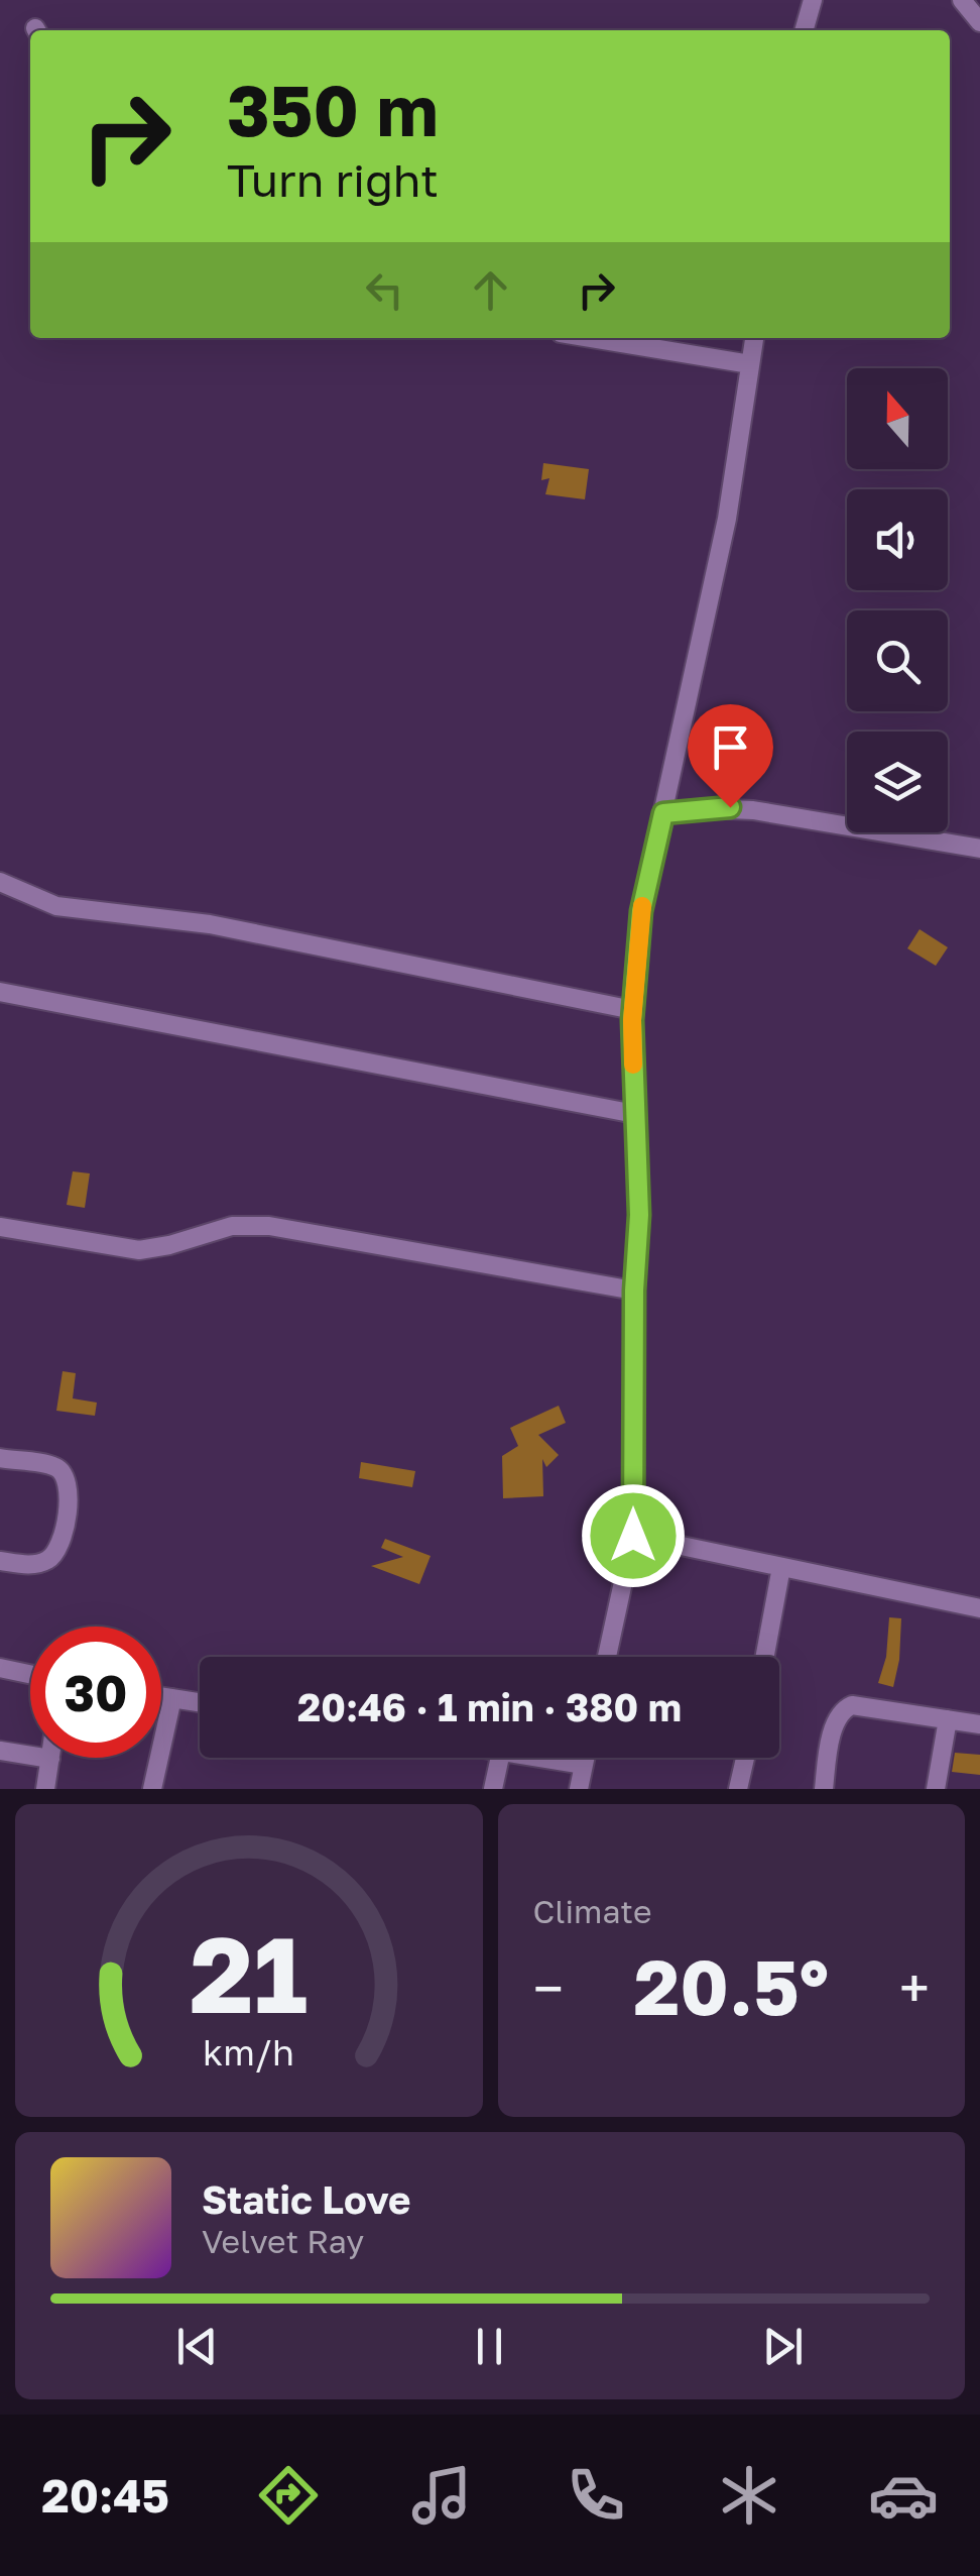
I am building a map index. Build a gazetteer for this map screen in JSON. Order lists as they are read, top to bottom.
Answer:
{
  "north": "top",
  "page": {
    "turn": ["350 m", "Turn right"],
    "limit": "30",
    "trip": "20:46 · 1 min · 380 m",
    "tile": "Climate",
    "heat": ["−", "20.5°", "+"],
    "song": ["Static Love", "Velvet Ray"],
    "tabs": "20:45",
    "gauge": ["21", "km/h"]
  }
}
